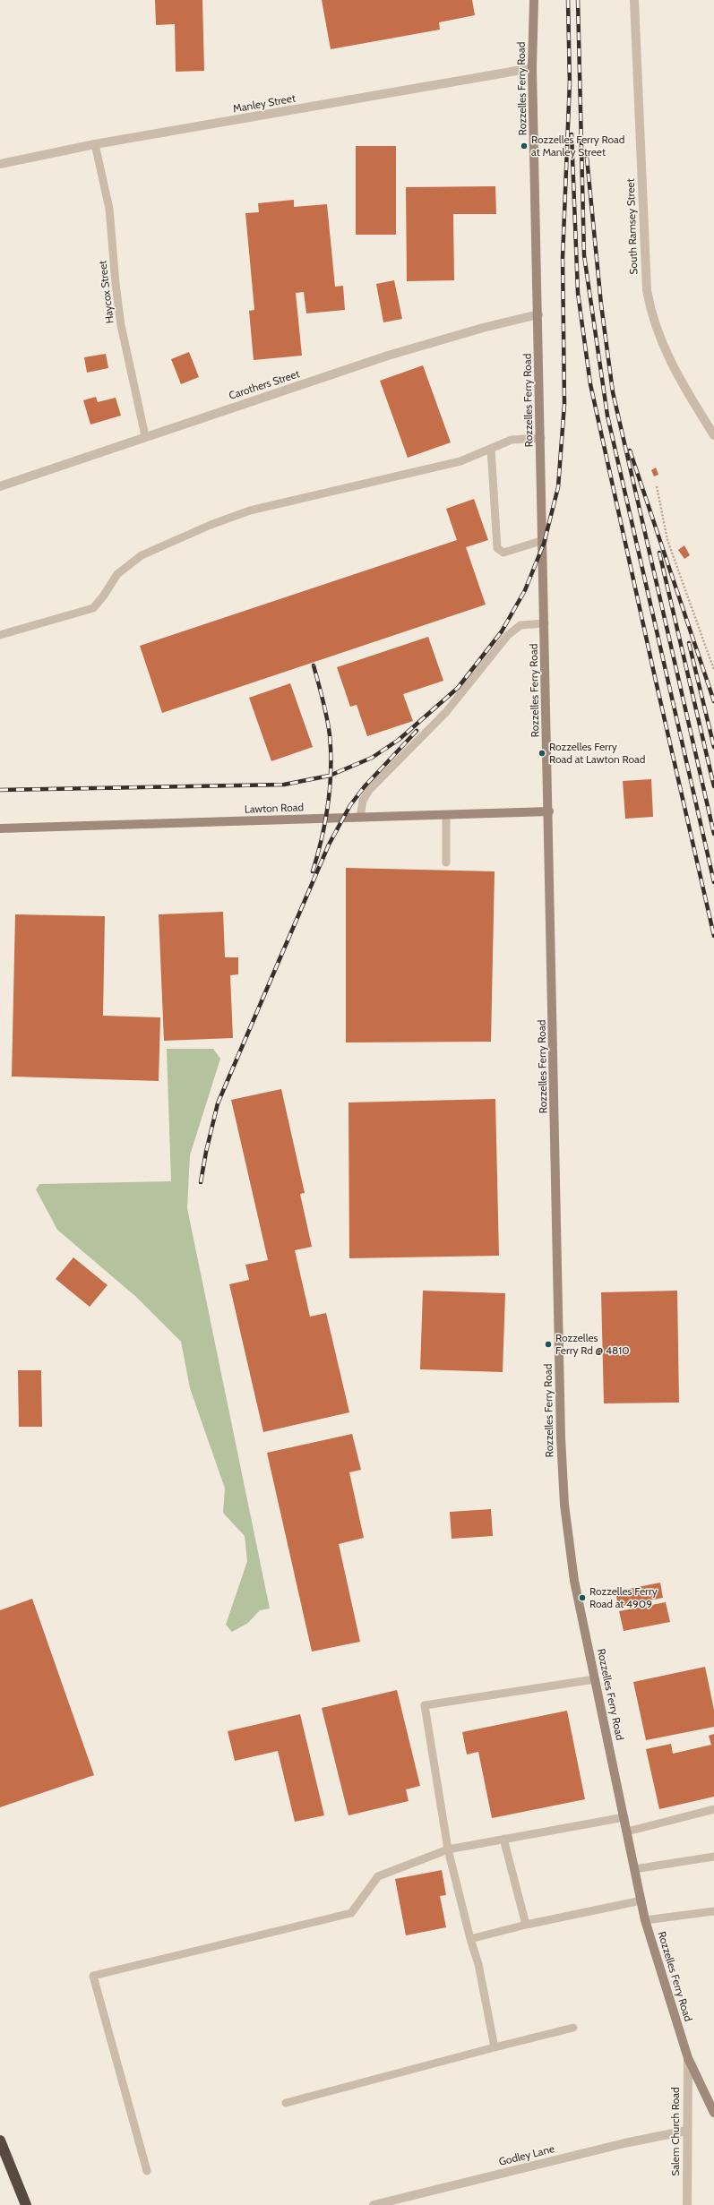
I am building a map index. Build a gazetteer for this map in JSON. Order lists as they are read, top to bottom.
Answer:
{
  "streets": {
    "street": [
      "Rozzelles Ferry Road",
      "Manley Street",
      "South Ramsey Street",
      "Carothers Street",
      "Lawton Road",
      "Salem Church Road",
      "Godley Lane"
    ],
    "lane": ["Haycox Street"]
  },
  "crossings": [
    ["Rozzelles Ferry Road", "Manley Street"],
    ["Rozzelles Ferry Road", "Carothers Street"],
    ["Rozzelles Ferry Road", "Lawton Road"],
    ["Rozzelles Ferry Road", "Salem Church Road"],
    ["Manley Street", "Haycox Street"],
    ["Haycox Street", "Carothers Street"],
    ["Salem Church Road", "Godley Lane"]
  ],
  "places": [
    "Rozzelles Ferry Road at Manley Street",
    "Rozzelles Ferry Road at Lawton Road",
    "Rozzelles Ferry Rd @ 4810",
    "Rozzelles Ferry Road at 4909"
  ]
}
